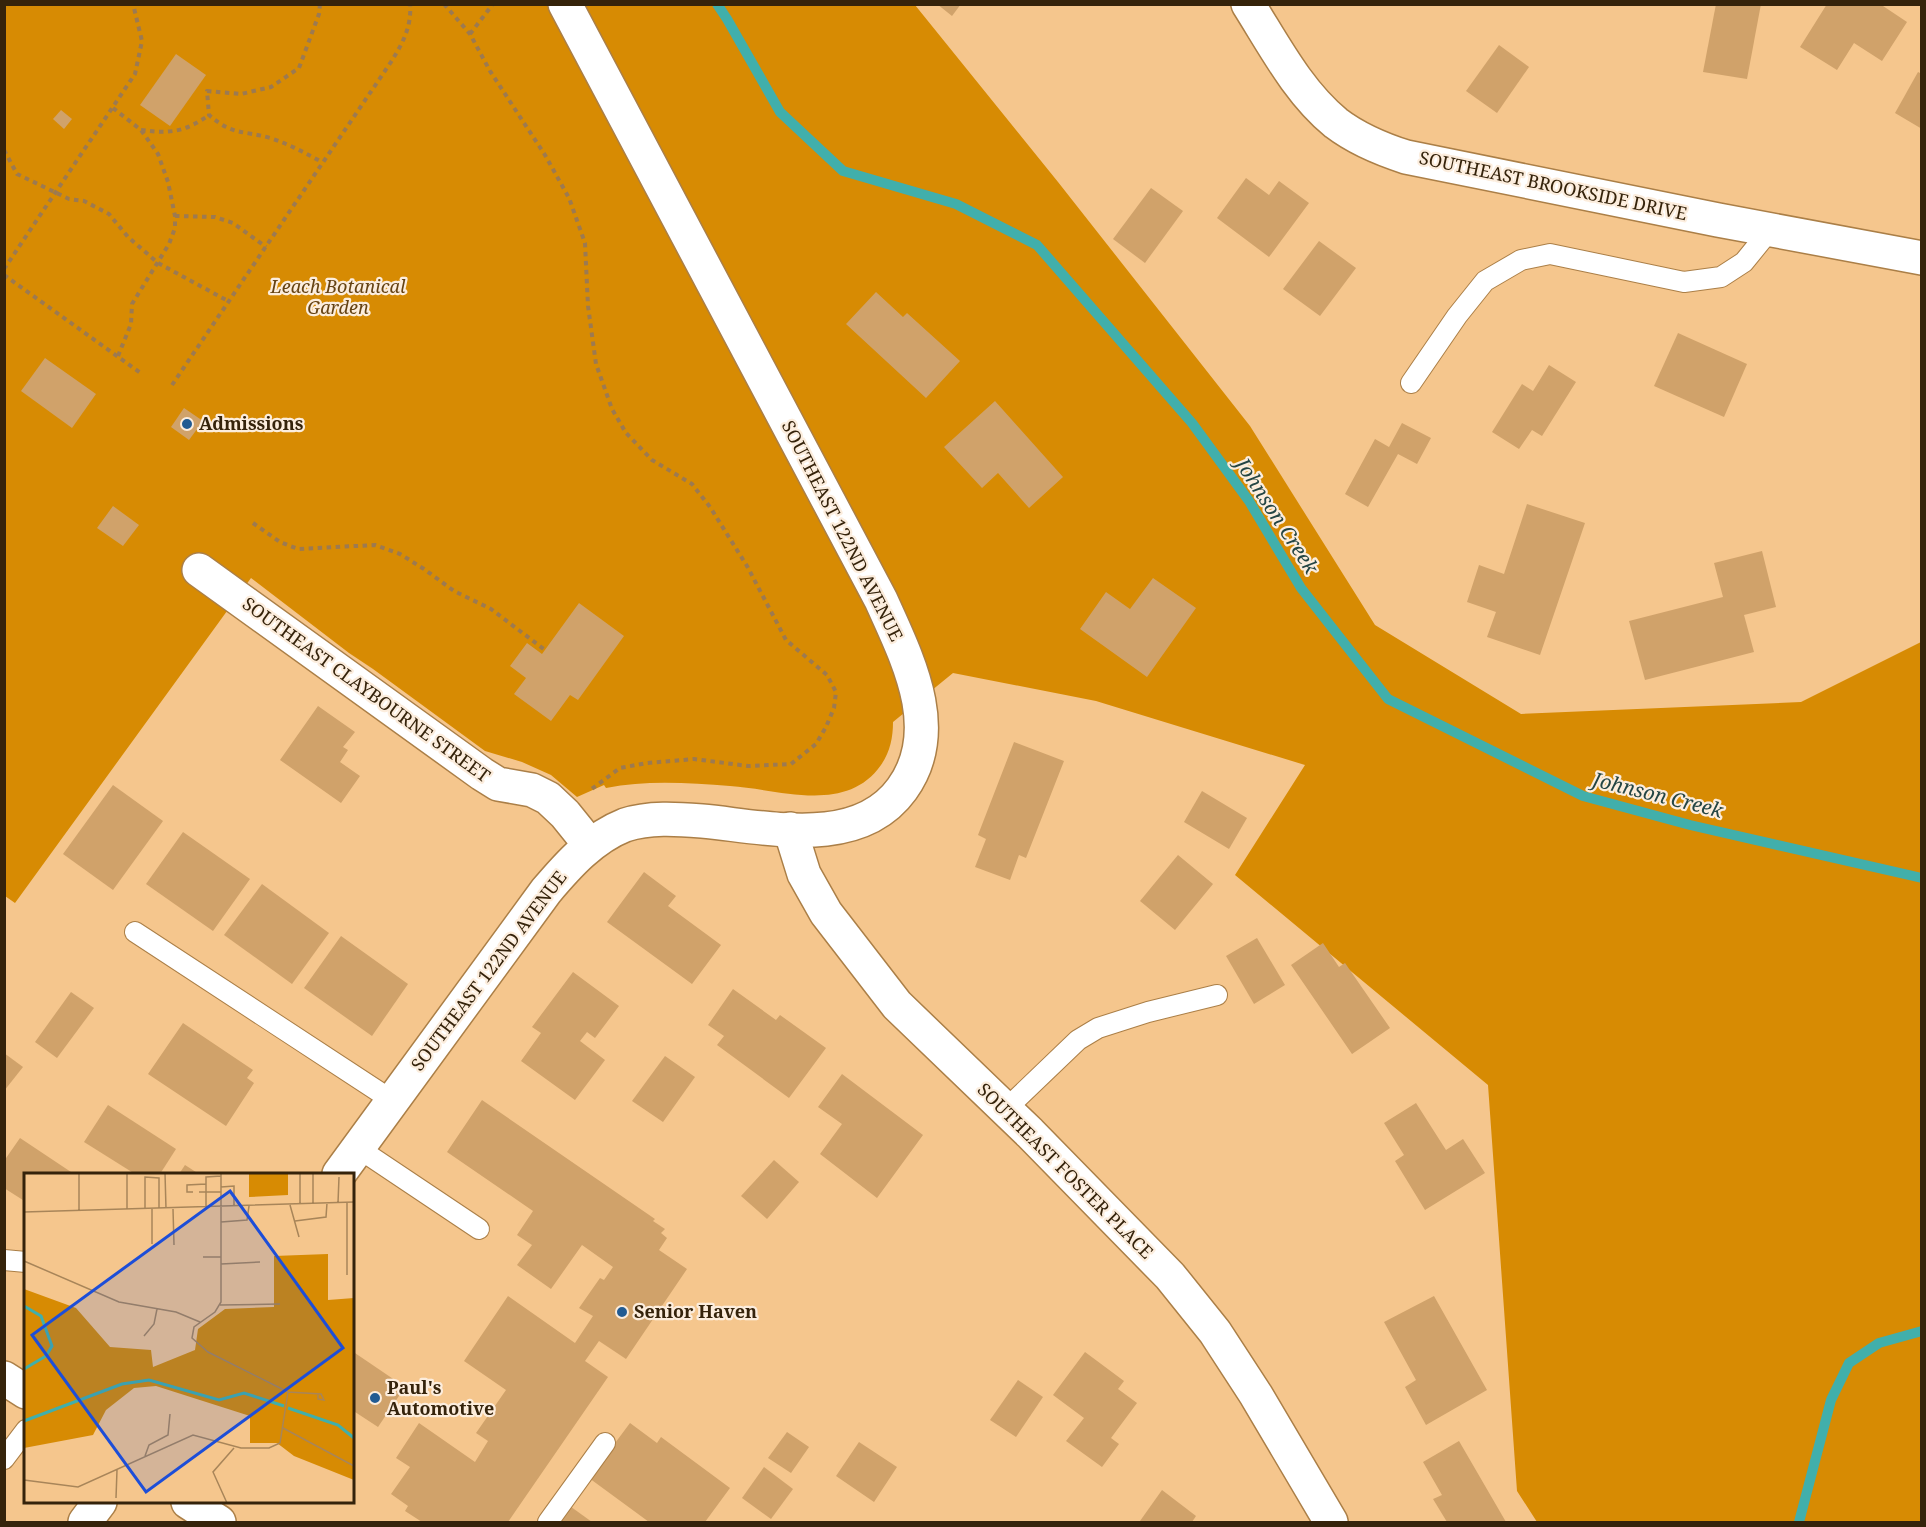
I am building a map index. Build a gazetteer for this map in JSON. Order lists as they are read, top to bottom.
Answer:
{
  "streets": {
    "street": [
      "SOUTHEAST BROOKSIDE DRIVE",
      "SOUTHEAST 122ND AVENUE",
      "SOUTHEAST CLAYBOURNE STREET",
      "SOUTHEAST FOSTER PLACE"
    ]
  },
  "crossings": [
    ["SOUTHEAST 122ND AVENUE", "SOUTHEAST CLAYBOURNE STREET"],
    ["SOUTHEAST 122ND AVENUE", "SOUTHEAST FOSTER PLACE"]
  ],
  "water": ["Johnson Creek"],
  "parks": ["Leach Botanical Garden"],
  "places": ["Admissions", "Senior Haven", "Paul's Automotive"]
}
